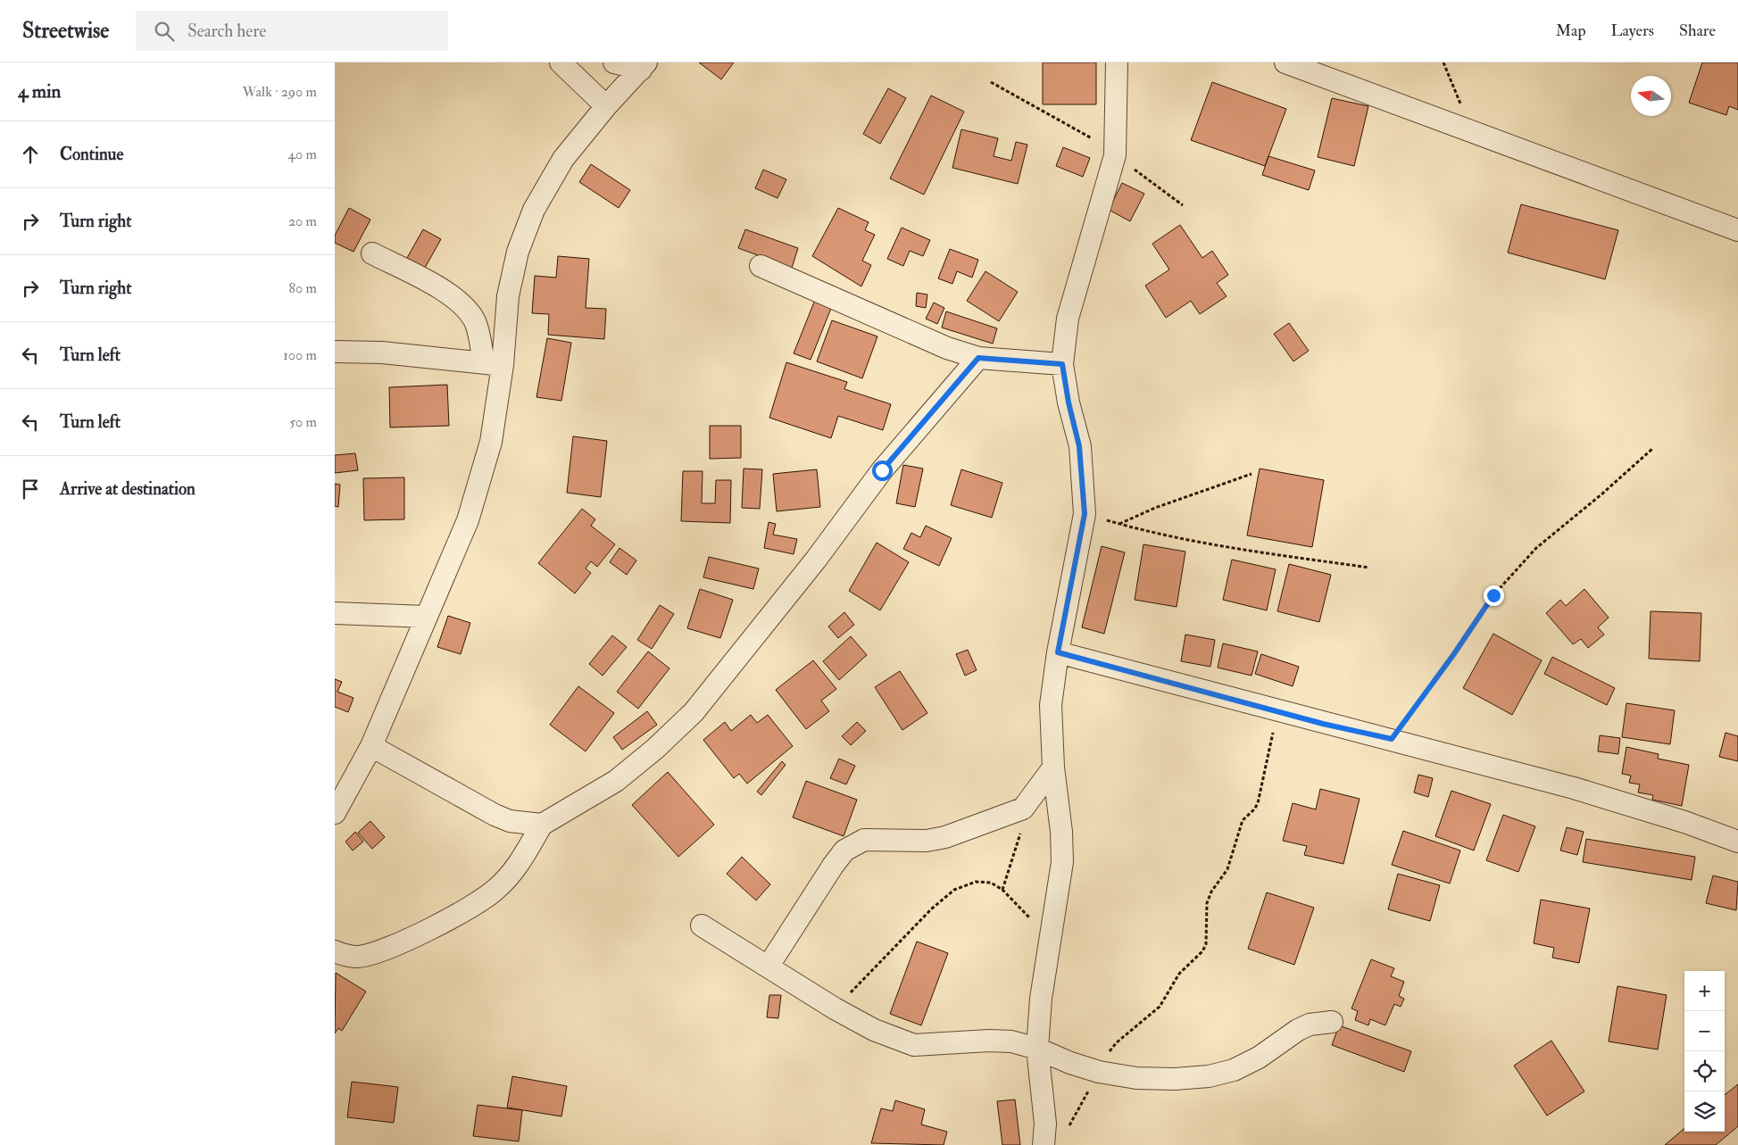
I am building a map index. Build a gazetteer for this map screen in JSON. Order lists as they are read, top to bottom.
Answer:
{
  "north": "left",
  "page": {
    "header": "Streetwise",
    "search": "Search here",
    "nav": ["Map", "Layers", "Share"],
    "heading": ["4 min", "Walk · 290 m"],
    "list": [
      ["Continue", "40 m"],
      ["Turn right", "20 m"],
      ["Turn right", "80 m"],
      ["Turn left", "100 m"],
      ["Turn left", "50 m"],
      "Arrive at destination"
    ],
    "map_buttons": ["+", "−"]
  }
}
